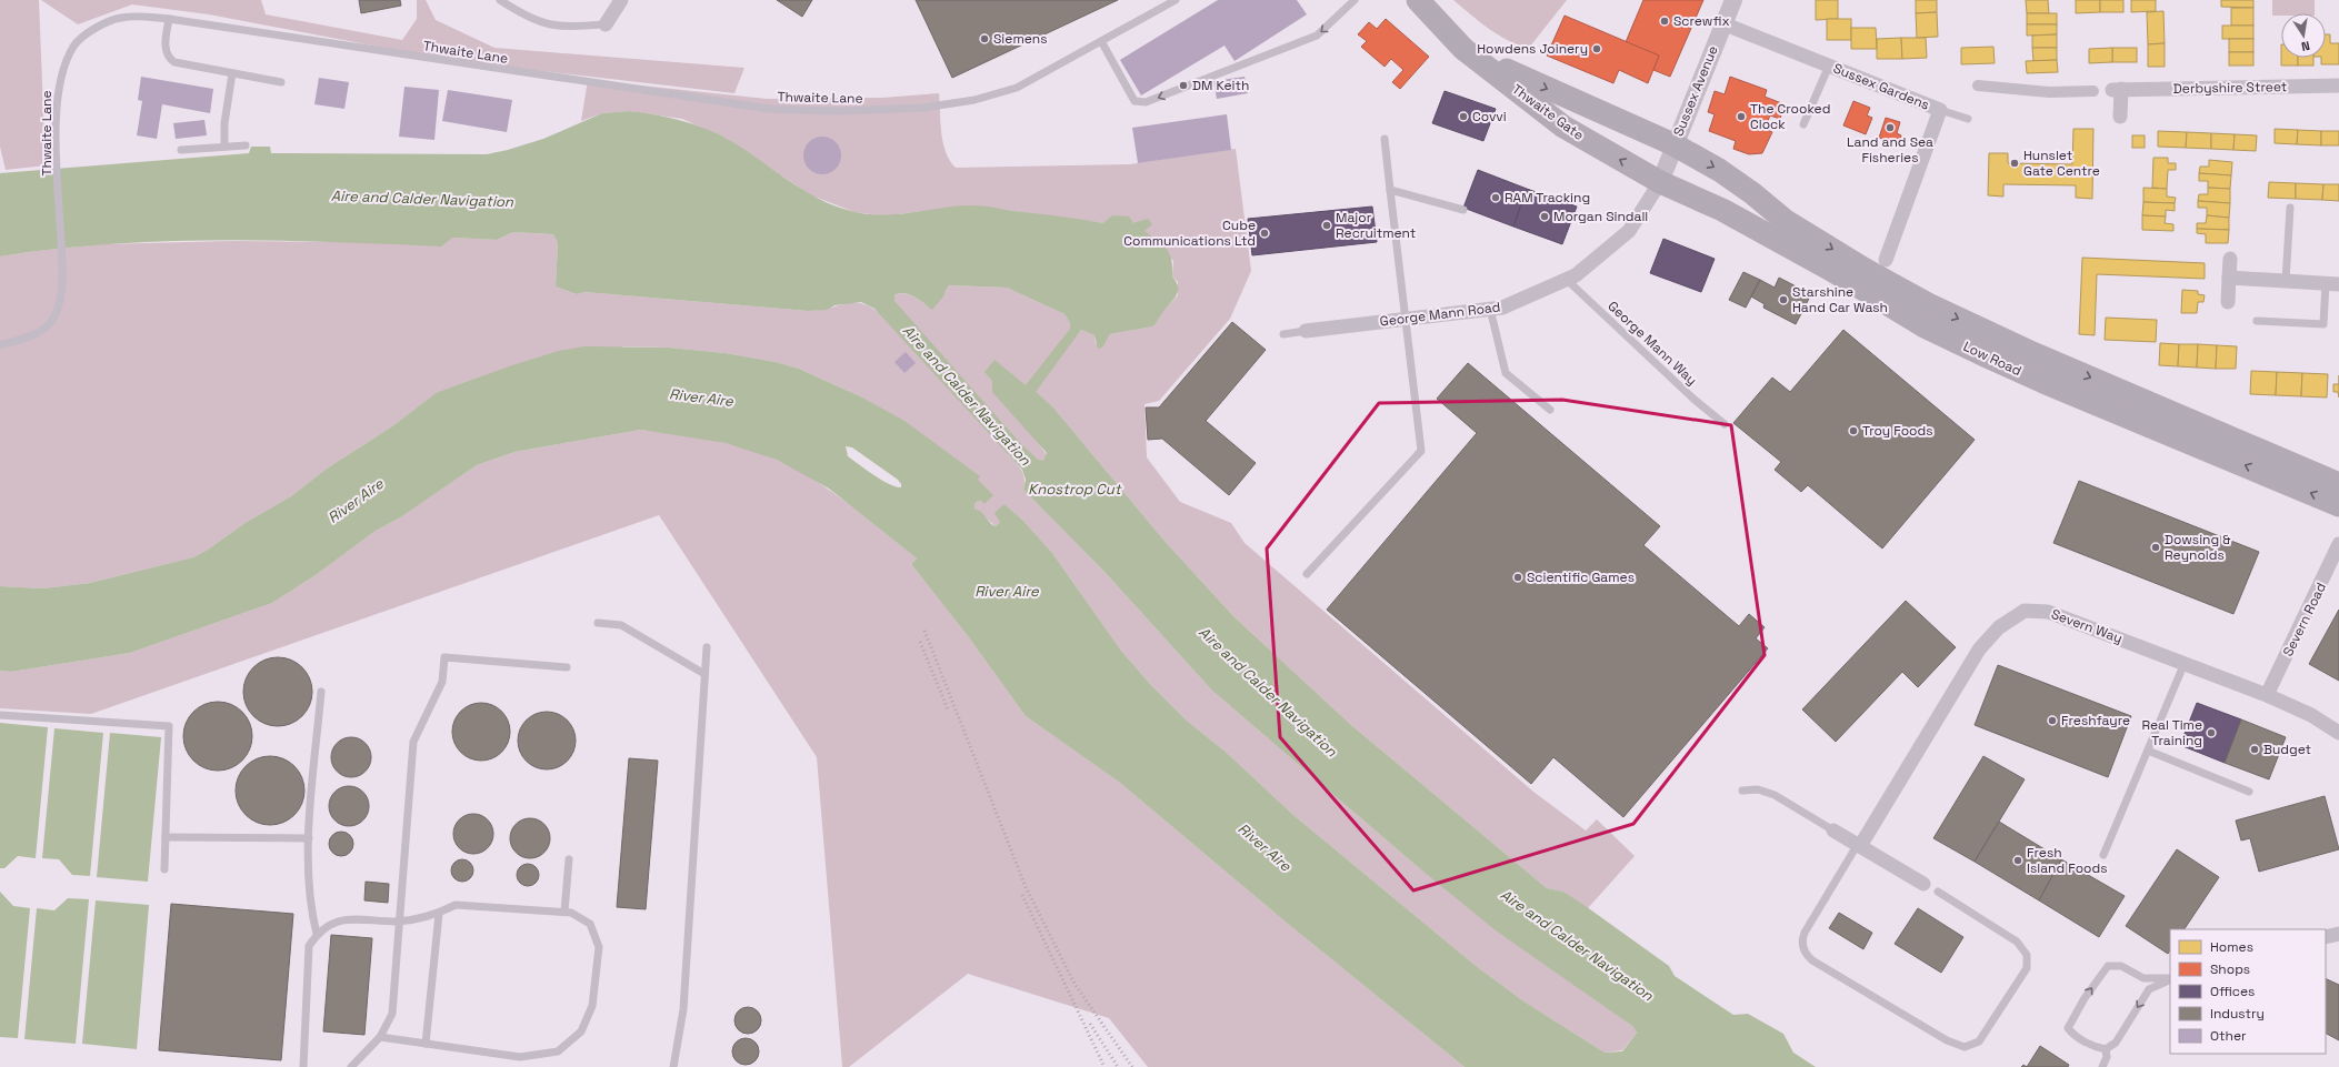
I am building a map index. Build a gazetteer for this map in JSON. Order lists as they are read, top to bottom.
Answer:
{
  "streets": {
    "main road": ["Thwaite Gate", "Low Road"],
    "street": [
      "Sussex Gardens",
      "Derbyshire Street",
      "Sussex Avenue",
      "George Mann Road",
      "Severn Road",
      "Severn Way"
    ],
    "lane": ["Thwaite Lane", "George Mann Way"]
  },
  "crossings": [
    ["Sussex Gardens", "Sussex Avenue"],
    ["Sussex Avenue", "Thwaite Gate"],
    ["Sussex Avenue", "George Mann Road"],
    ["Sussex Avenue", "Low Road"],
    ["Thwaite Gate", "George Mann Road"],
    ["Thwaite Gate", "Low Road"],
    ["George Mann Road", "George Mann Way"],
    ["George Mann Road", "Low Road"],
    ["Severn Road", "Severn Way"]
  ],
  "water": ["Aire and Calder Navigation", "River Aire", "Knostrop Cut"],
  "places": [
    "Screwfix",
    "Siemens",
    "Howdens Joinery",
    "DM Keith",
    "Covvi",
    "The Crooked Clock",
    "Land and Sea Fisheries",
    "Hunslet Gate Centre",
    "RAM Tracking",
    "Morgan Sindall",
    "Major Recruitment",
    "Cube Communications Ltd",
    "Starshine Hand Car Wash",
    "Troy Foods",
    "Dowsing & Reynolds",
    "Scientific Games",
    "Freshfayre",
    "Real Time Training",
    "Budget",
    "Fresh Island Foods"
  ],
  "legend": [
    "Homes",
    "Shops",
    "Offices",
    "Industry",
    "Other"
  ],
  "north": "bottom"
}
